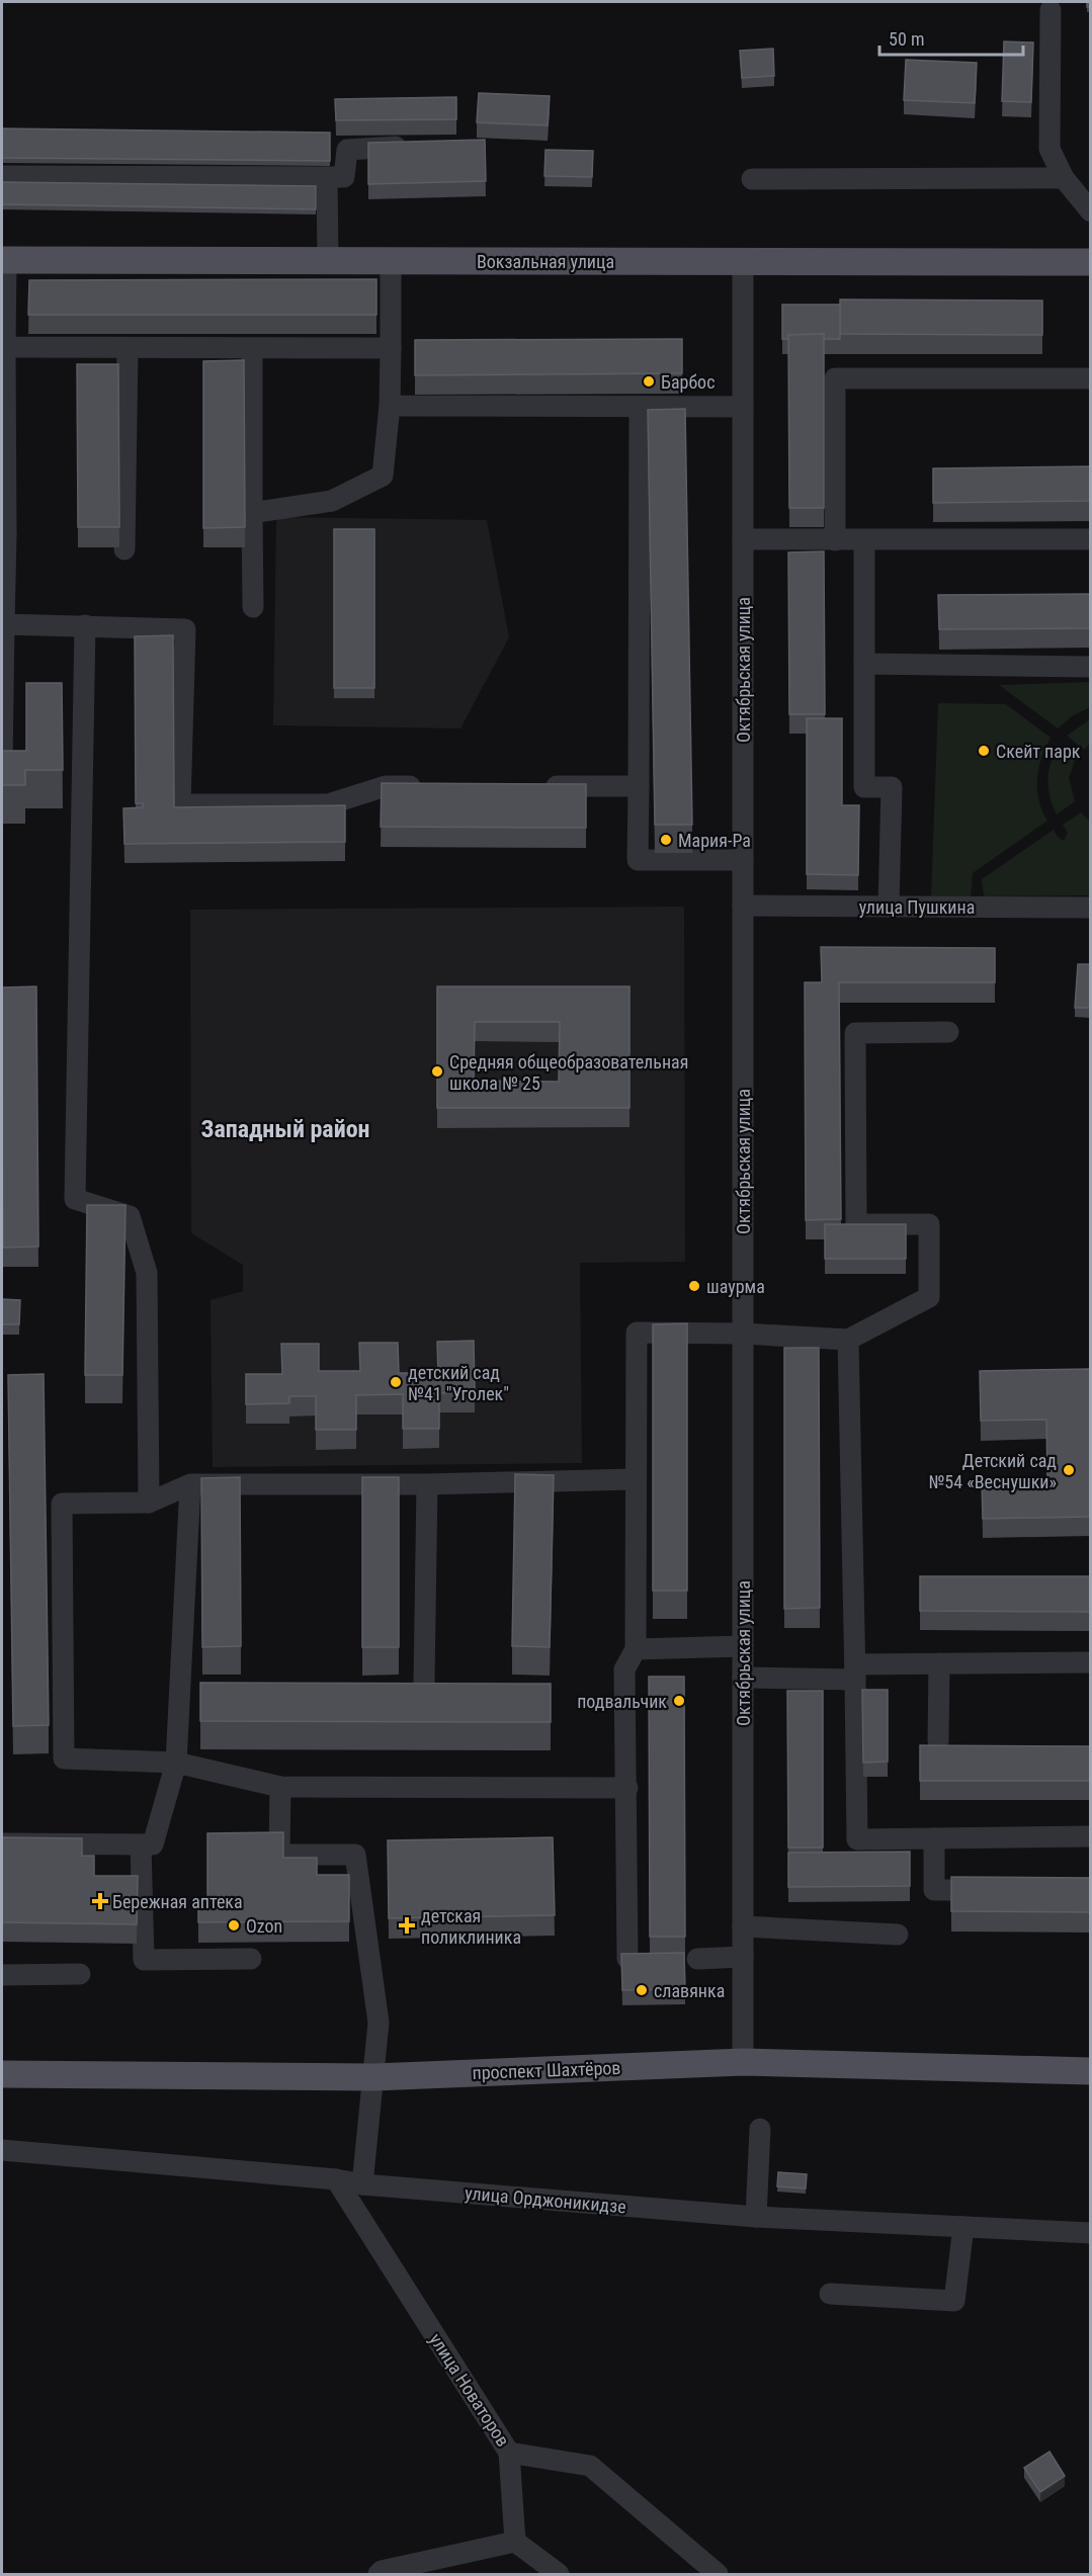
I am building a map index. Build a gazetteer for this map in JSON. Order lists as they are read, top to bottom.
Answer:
{
  "streets": {
    "main road": ["Вокзальная улица", "проспект Шахтёров"],
    "street": [
      "Октябрьская улица",
      "улица Пушкина",
      "улица Орджоникидзе",
      "улица Новаторов"
    ]
  },
  "crossings": [
    ["Вокзальная улица", "Октябрьская улица"],
    ["Октябрьская улица", "улица Пушкина"],
    ["Октябрьская улица", "проспект Шахтёров"],
    ["улица Орджоникидзе", "улица Новаторов"]
  ],
  "districts": ["Западный район"],
  "places": {
    "other": [
      "Барбос",
      "Скейт парк",
      "Мария-Ра",
      "Средняя общеобразовательная школа № 25",
      "шаурма",
      "детский сад №41 \"Уголек\"",
      "Детский сад №54 «Веснушки»",
      "подвальчик",
      "Ozon",
      "славянка"
    ],
    "health": ["Бережная аптека", "детская поликлиника"]
  },
  "scale_bar": "50 m"
}
